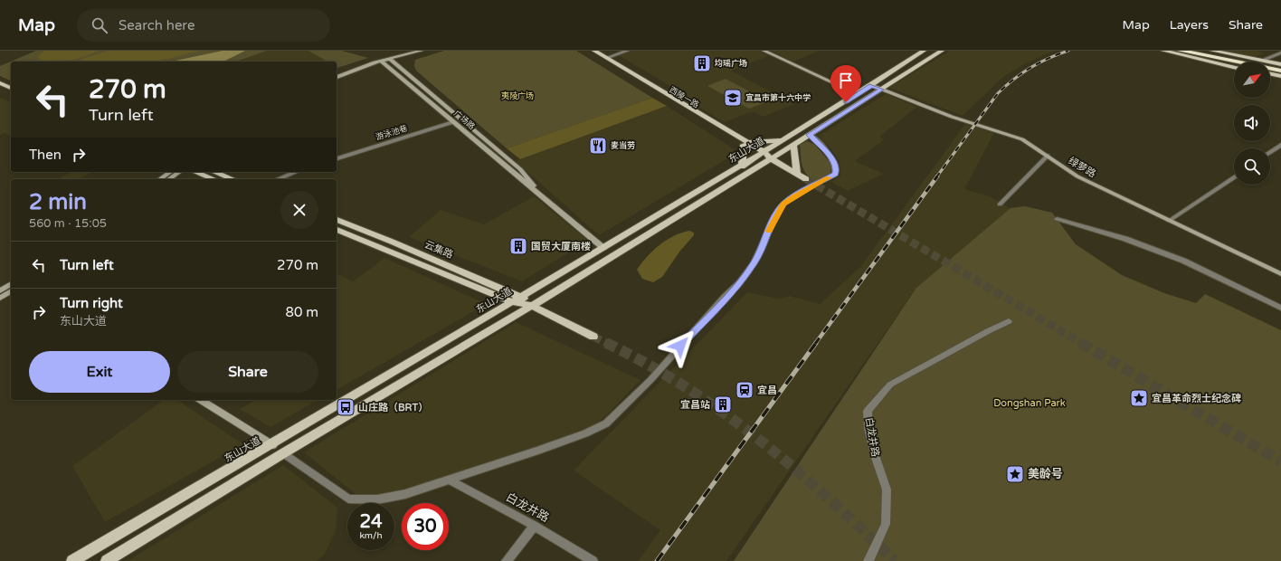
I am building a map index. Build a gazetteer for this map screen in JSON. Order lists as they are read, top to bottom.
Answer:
{
  "streets": {
    "main road": ["西陵一路", "东山大道", "云集路"],
    "street": [
      "广场路",
      "游泳池巷",
      "绿萝路",
      "白龙井路"
    ]
  },
  "crossings": [
    ["西陵一路", "东山大道"],
    ["广场路", "游泳池巷"],
    ["广场路", "东山大道"],
    ["东山大道", "绿萝路"],
    ["东山大道", "云集路"]
  ],
  "parks": ["夷陵广场", "Dongshan Park"],
  "places": {
    "building": ["均瑶广场", "国贸大厦南楼", "宜昌站"],
    "school or university": ["宜昌市第十六中学"],
    "restaurant": ["麦当劳"],
    "station": ["宜昌"],
    "place": ["宜昌革命烈士纪念碑", "美龄号"],
    "bus stop": ["山庄路（BRT）"]
  },
  "north": "top right",
  "page": {
    "header": "Map",
    "search": "Search here",
    "nav": ["Map", "Layers", "Share"],
    "turn": ["270 m", "Turn left"],
    "then": "Then",
    "heading": ["2 min", "560 m · 15:05"],
    "list": [
      {
        "name": "Turn left",
        "value": "270 m"
      },
      {
        "name": "Turn right",
        "note": "东山大道",
        "value": "80 m"
      }
    ],
    "buttons": ["Exit", "Share"],
    "speed": "24 km/h",
    "limit": "30"
  }
}
